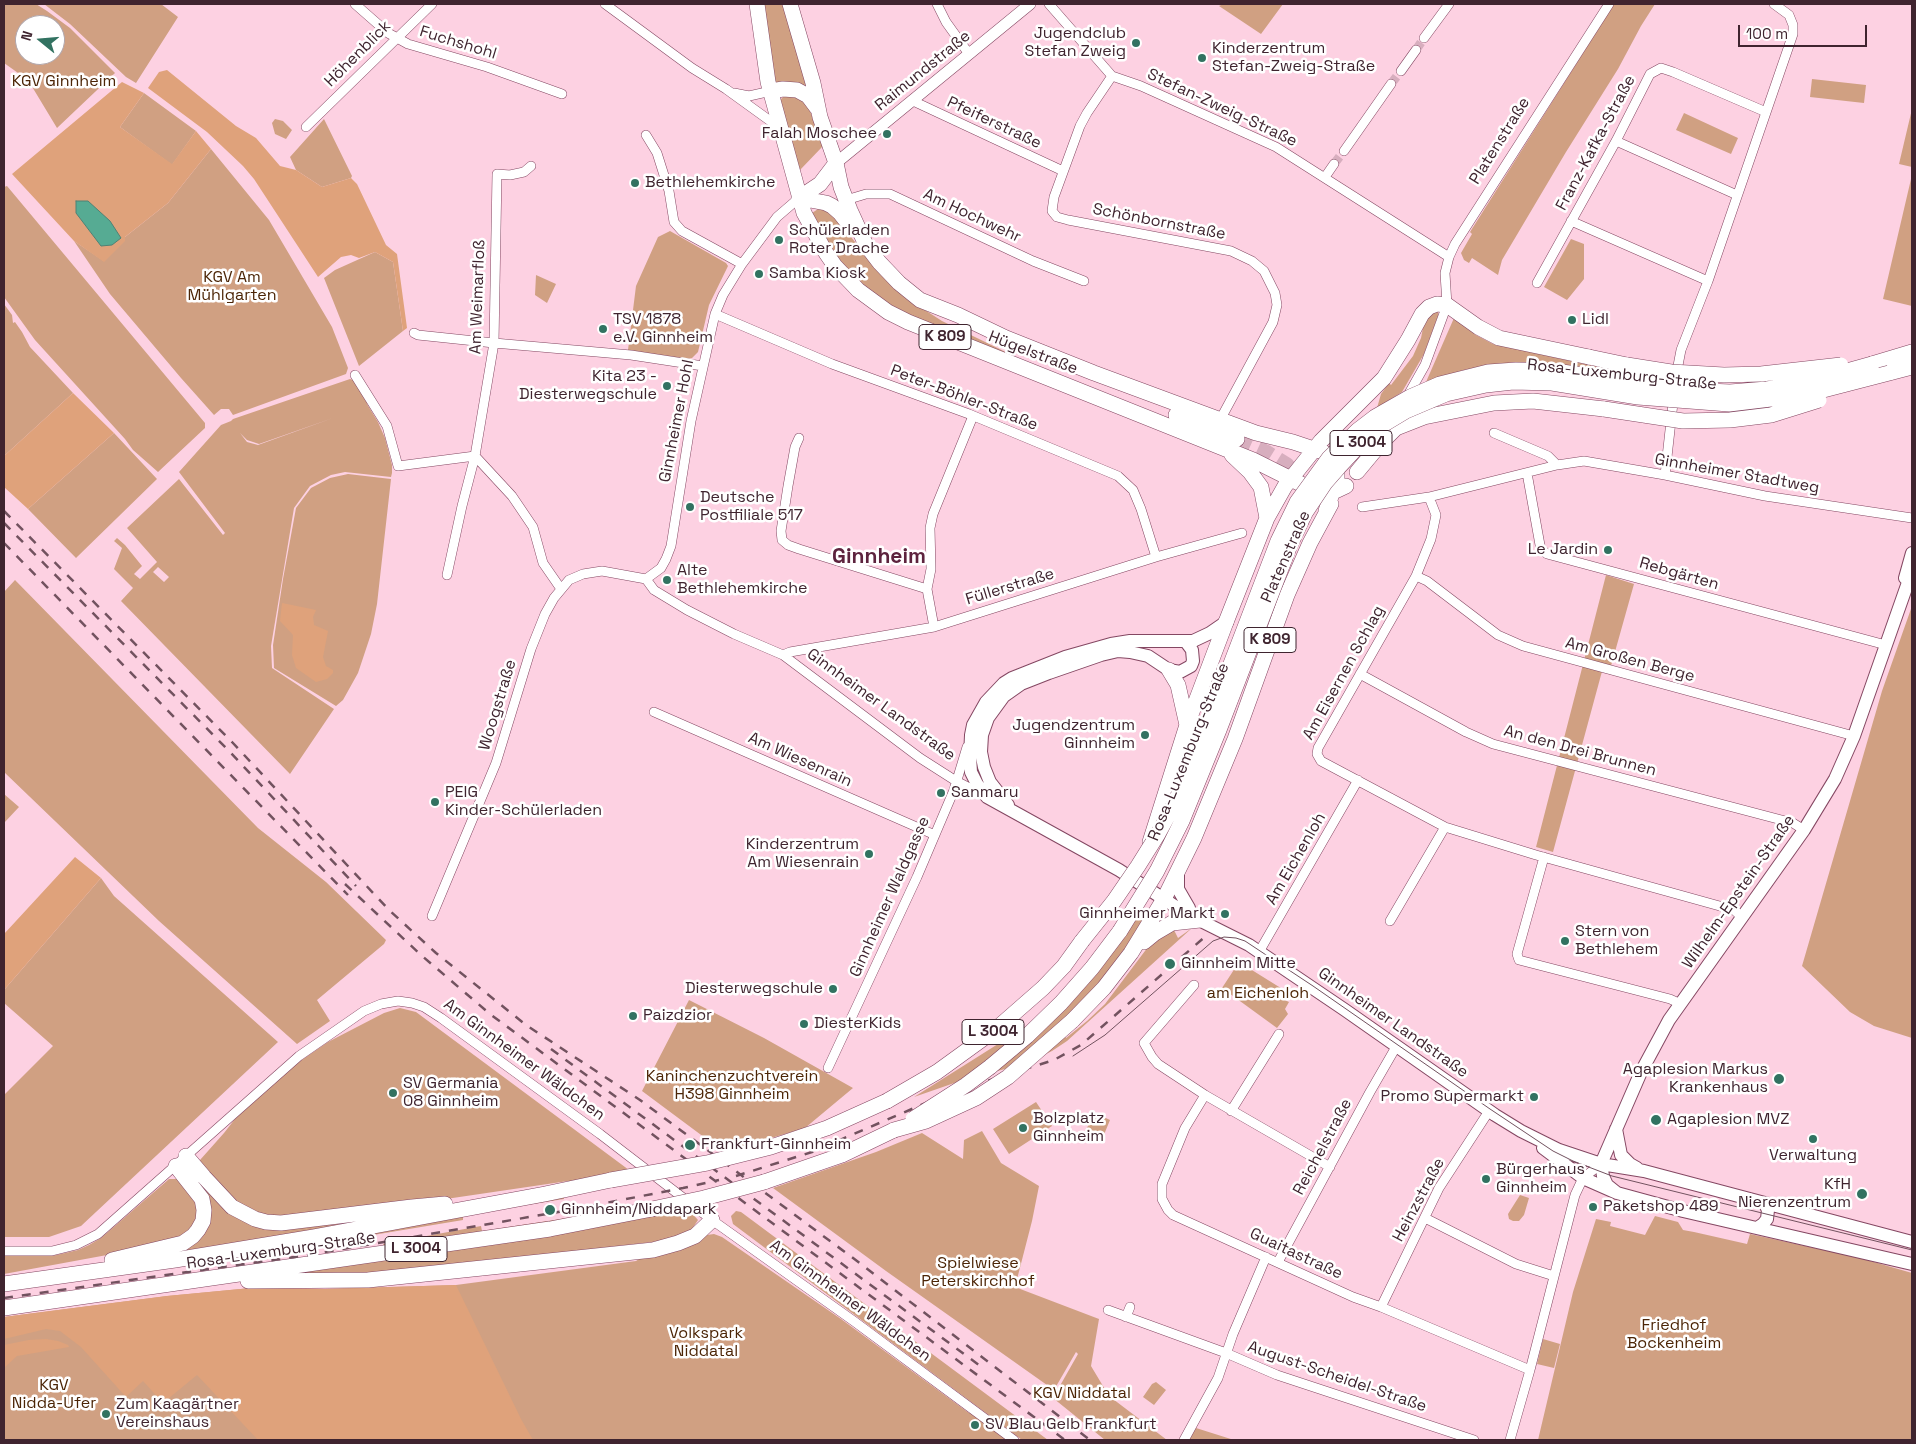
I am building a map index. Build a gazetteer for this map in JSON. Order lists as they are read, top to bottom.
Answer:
{
  "streets": {
    "main road": [
      "Platenstraße",
      "K 809",
      "Hügelstraße",
      "Rosa-Luxemburg-Straße",
      "L 3004",
      "Ginnheimer Landstraße",
      "Wilhelm-Epstein-Straße"
    ],
    "street": [
      "Fuchshohl",
      "Höhenblick",
      "Raimundstraße",
      "Stefan-Zweig-Straße",
      "Pfeiferstraße",
      "Franz-Kafka-Straße",
      "Am Hochwehr",
      "Schönbornstraße",
      "Am Weimarfloß",
      "Peter-Böhler-Straße",
      "Ginnheimer Hohl",
      "Ginnheimer Stadtweg",
      "Rebgärten",
      "Füllerstraße",
      "Am Großen Berge",
      "Am Eisernen Schlag",
      "Woogstraße",
      "An den Drei Brunnen",
      "Am Wiesenrain",
      "Am Eichenloh",
      "Ginnheimer Waldgasse",
      "Am Ginnheimer Wäldchen",
      "Reichelstraße",
      "Heinzstraße",
      "Guaitastraße",
      "August-Scheidel-Straße"
    ]
  },
  "crossings": [
    ["Fuchshohl", "Höhenblick"],
    ["Raimundstraße", "Pfeiferstraße"],
    ["Raimundstraße", "Hügelstraße"],
    ["Stefan-Zweig-Straße", "Platenstraße"],
    ["Pfeiferstraße", "Schönbornstraße"],
    ["Platenstraße", "K 809"],
    ["Platenstraße", "Hügelstraße"],
    ["Platenstraße", "Rosa-Luxemburg-Straße"],
    ["Platenstraße", "Ginnheimer Landstraße"],
    ["Am Hochwehr", "Hügelstraße"],
    ["Schönbornstraße", "Hügelstraße"],
    ["K 809", "Hügelstraße"],
    ["K 809", "Ginnheimer Landstraße"],
    ["K 809", "Wilhelm-Epstein-Straße"],
    ["Hügelstraße", "Ginnheimer Hohl"],
    ["Peter-Böhler-Straße", "Ginnheimer Hohl"],
    ["Peter-Böhler-Straße", "Füllerstraße"],
    ["Ginnheimer Hohl", "Woogstraße"],
    ["Ginnheimer Hohl", "Ginnheimer Landstraße"],
    ["Ginnheimer Stadtweg", "Rebgärten"],
    ["Ginnheimer Stadtweg", "Am Eisernen Schlag"],
    ["Rebgärten", "Wilhelm-Epstein-Straße"],
    ["Füllerstraße", "Ginnheimer Landstraße"],
    ["Am Großen Berge", "Am Eisernen Schlag"],
    ["Am Großen Berge", "Wilhelm-Epstein-Straße"],
    ["Am Eisernen Schlag", "An den Drei Brunnen"],
    ["Am Eisernen Schlag", "Am Eichenloh"],
    ["Am Eisernen Schlag", "Wilhelm-Epstein-Straße"],
    ["Woogstraße", "Ginnheimer Landstraße"],
    ["Ginnheimer Landstraße", "Am Eichenloh"],
    ["Ginnheimer Landstraße", "Wilhelm-Epstein-Straße"],
    ["Ginnheimer Landstraße", "Ginnheimer Waldgasse"],
    ["Ginnheimer Landstraße", "Reichelstraße"],
    ["Ginnheimer Landstraße", "Heinzstraße"],
    ["An den Drei Brunnen", "Wilhelm-Epstein-Straße"],
    ["Am Wiesenrain", "Ginnheimer Waldgasse"],
    ["Reichelstraße", "Guaitastraße"],
    ["Heinzstraße", "Guaitastraße"]
  ],
  "districts": ["Ginnheim"],
  "parks": [
    "KGV Ginnheim",
    "KGV Am Mühlgarten",
    "am Eichenloh",
    "Kaninchenzuchtverein H398 Ginnheim",
    "Spielwiese Peterskirchhof",
    "Friedhof Bockenheim",
    "Volkspark Niddatal",
    "KGV Nidda-Ufer",
    "KGV Niddatal"
  ],
  "places": [
    "Jugendclub Stefan Zweig",
    "Kinderzentrum Stefan-Zweig-Straße",
    "Falah Moschee",
    "Bethlehemkirche",
    "Schülerladen Roter Drache",
    "Samba Kiosk",
    "Lidl",
    "TSV 1878 e.V. Ginnheim",
    "Kita 23 - Diesterwegschule",
    "Deutsche Postfiliale 517",
    "Le Jardin",
    "Alte Bethlehemkirche",
    "Jugendzentrum Ginnheim",
    "Sanmaru",
    "PEIG Kinder-Schülerladen",
    "Kinderzentrum Am Wiesenrain",
    "Ginnheimer Markt",
    "Stern von Bethlehem",
    "Ginnheim Mitte",
    "Diesterwegschule",
    "Paizdzior",
    "DiesterKids",
    "Agaplesion Markus Krankenhaus",
    "SV Germania 08 Ginnheim",
    "Promo Supermarkt",
    "Agaplesion MVZ",
    "Bolzplatz Ginnheim",
    "Verwaltung",
    "Frankfurt-Ginnheim",
    "Bürgerhaus Ginnheim",
    "KfH Nierenzentrum",
    "Paketshop 489",
    "Ginnheim/Niddapark",
    "Zum Kaagärtner Vereinshaus",
    "SV Blau Gelb Frankfurt"
  ],
  "scale_bar": "100 m",
  "north": "left"
}
